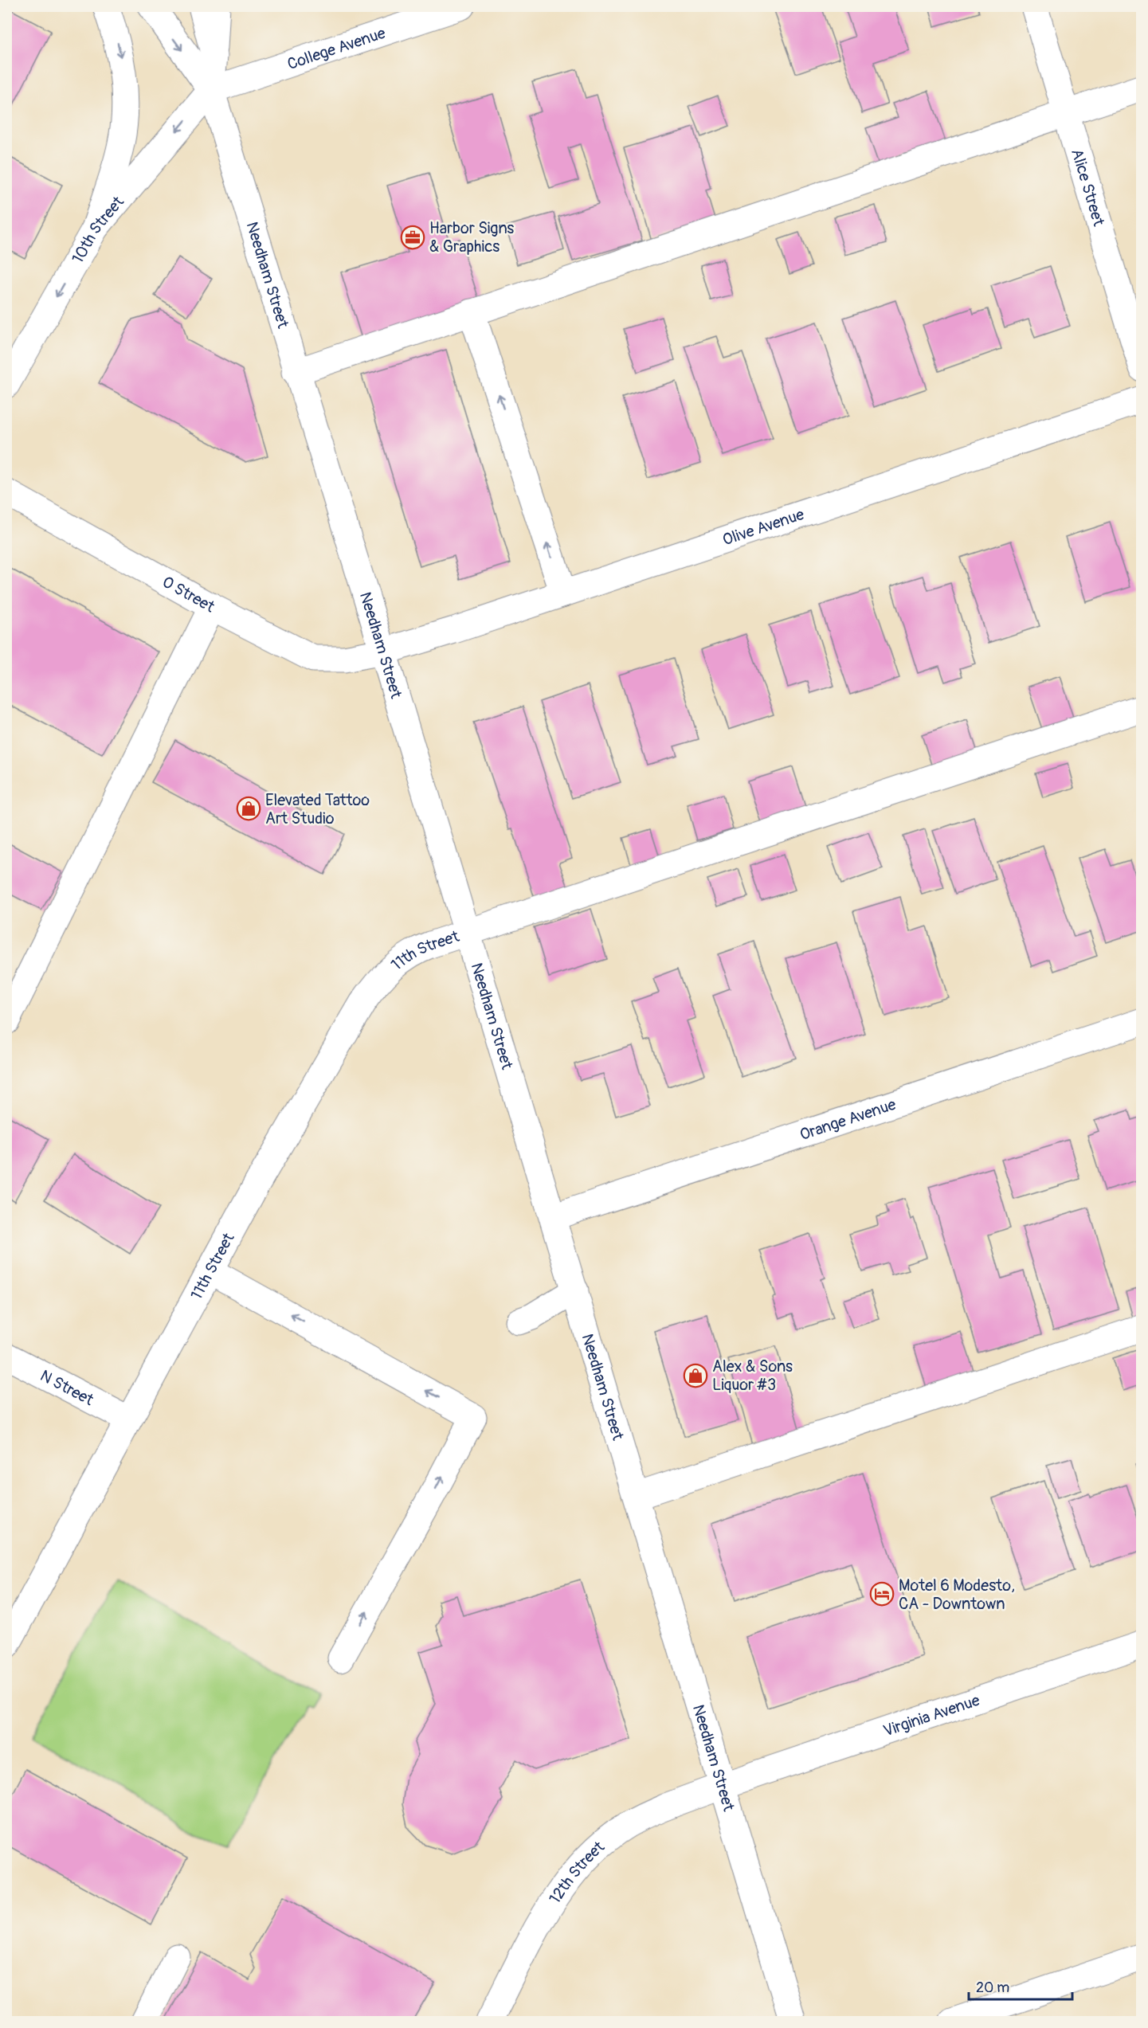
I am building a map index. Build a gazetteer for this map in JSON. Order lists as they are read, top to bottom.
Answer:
{
  "streets": {
    "street": [
      "College Avenue",
      "Alice Street",
      "10th Street",
      "Needham Street",
      "Olive Avenue",
      "O Street",
      "11th Street",
      "Orange Avenue",
      "N Street",
      "Virginia Avenue",
      "12th Street"
    ]
  },
  "crossings": [
    ["College Avenue", "10th Street"],
    ["College Avenue", "Needham Street"],
    ["10th Street", "Needham Street"],
    ["Needham Street", "Olive Avenue"],
    ["Needham Street", "O Street"],
    ["Needham Street", "11th Street"],
    ["Needham Street", "Orange Avenue"],
    ["Needham Street", "Virginia Avenue"],
    ["Needham Street", "12th Street"],
    ["Olive Avenue", "O Street"],
    ["11th Street", "N Street"],
    ["Virginia Avenue", "12th Street"]
  ],
  "one_way": ["10th Street"],
  "places": {
    "office": ["Harbor Signs & Graphics"],
    "shop": ["Elevated Tattoo Art Studio", "Alex & Sons Liquor #3"],
    "hotel": ["Motel 6 Modesto, CA - Downtown"]
  },
  "scale_bar": "20 m"
}
